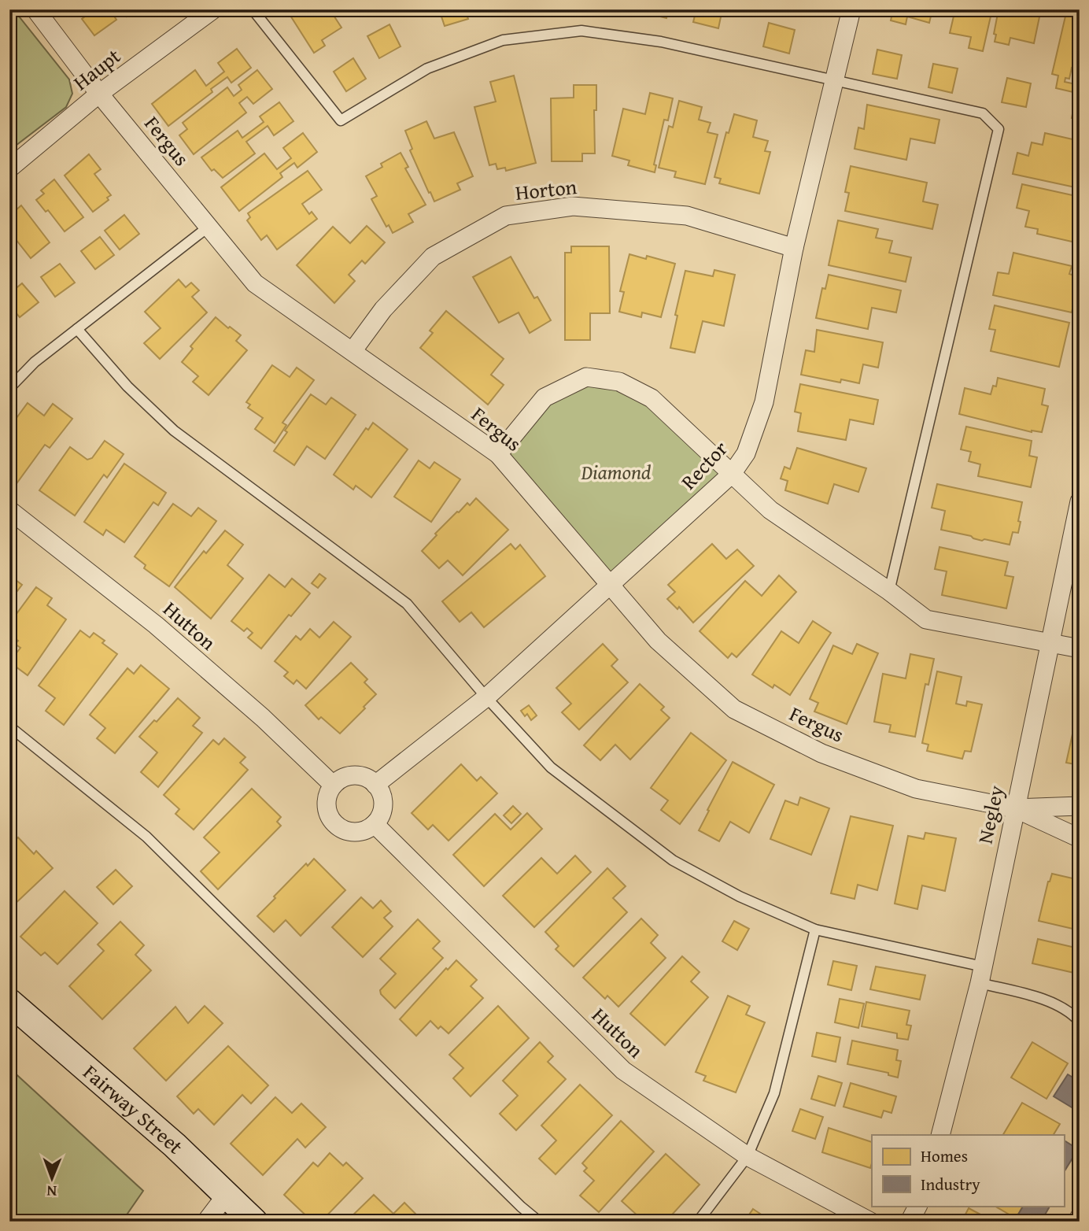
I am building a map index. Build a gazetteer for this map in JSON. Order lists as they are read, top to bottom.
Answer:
{
  "streets": {
    "street": [
      "Haupt",
      "Fergus",
      "Horton",
      "Rector",
      "Hutton",
      "Negley",
      "Fairway Street"
    ]
  },
  "crossings": [
    ["Haupt", "Fergus"],
    ["Fergus", "Horton"],
    ["Fergus", "Rector"],
    ["Fergus", "Negley"],
    ["Horton", "Rector"],
    ["Rector", "Hutton"]
  ],
  "parks": ["Diamond"],
  "legend": ["Homes", "Industry"],
  "north": "bottom"
}
